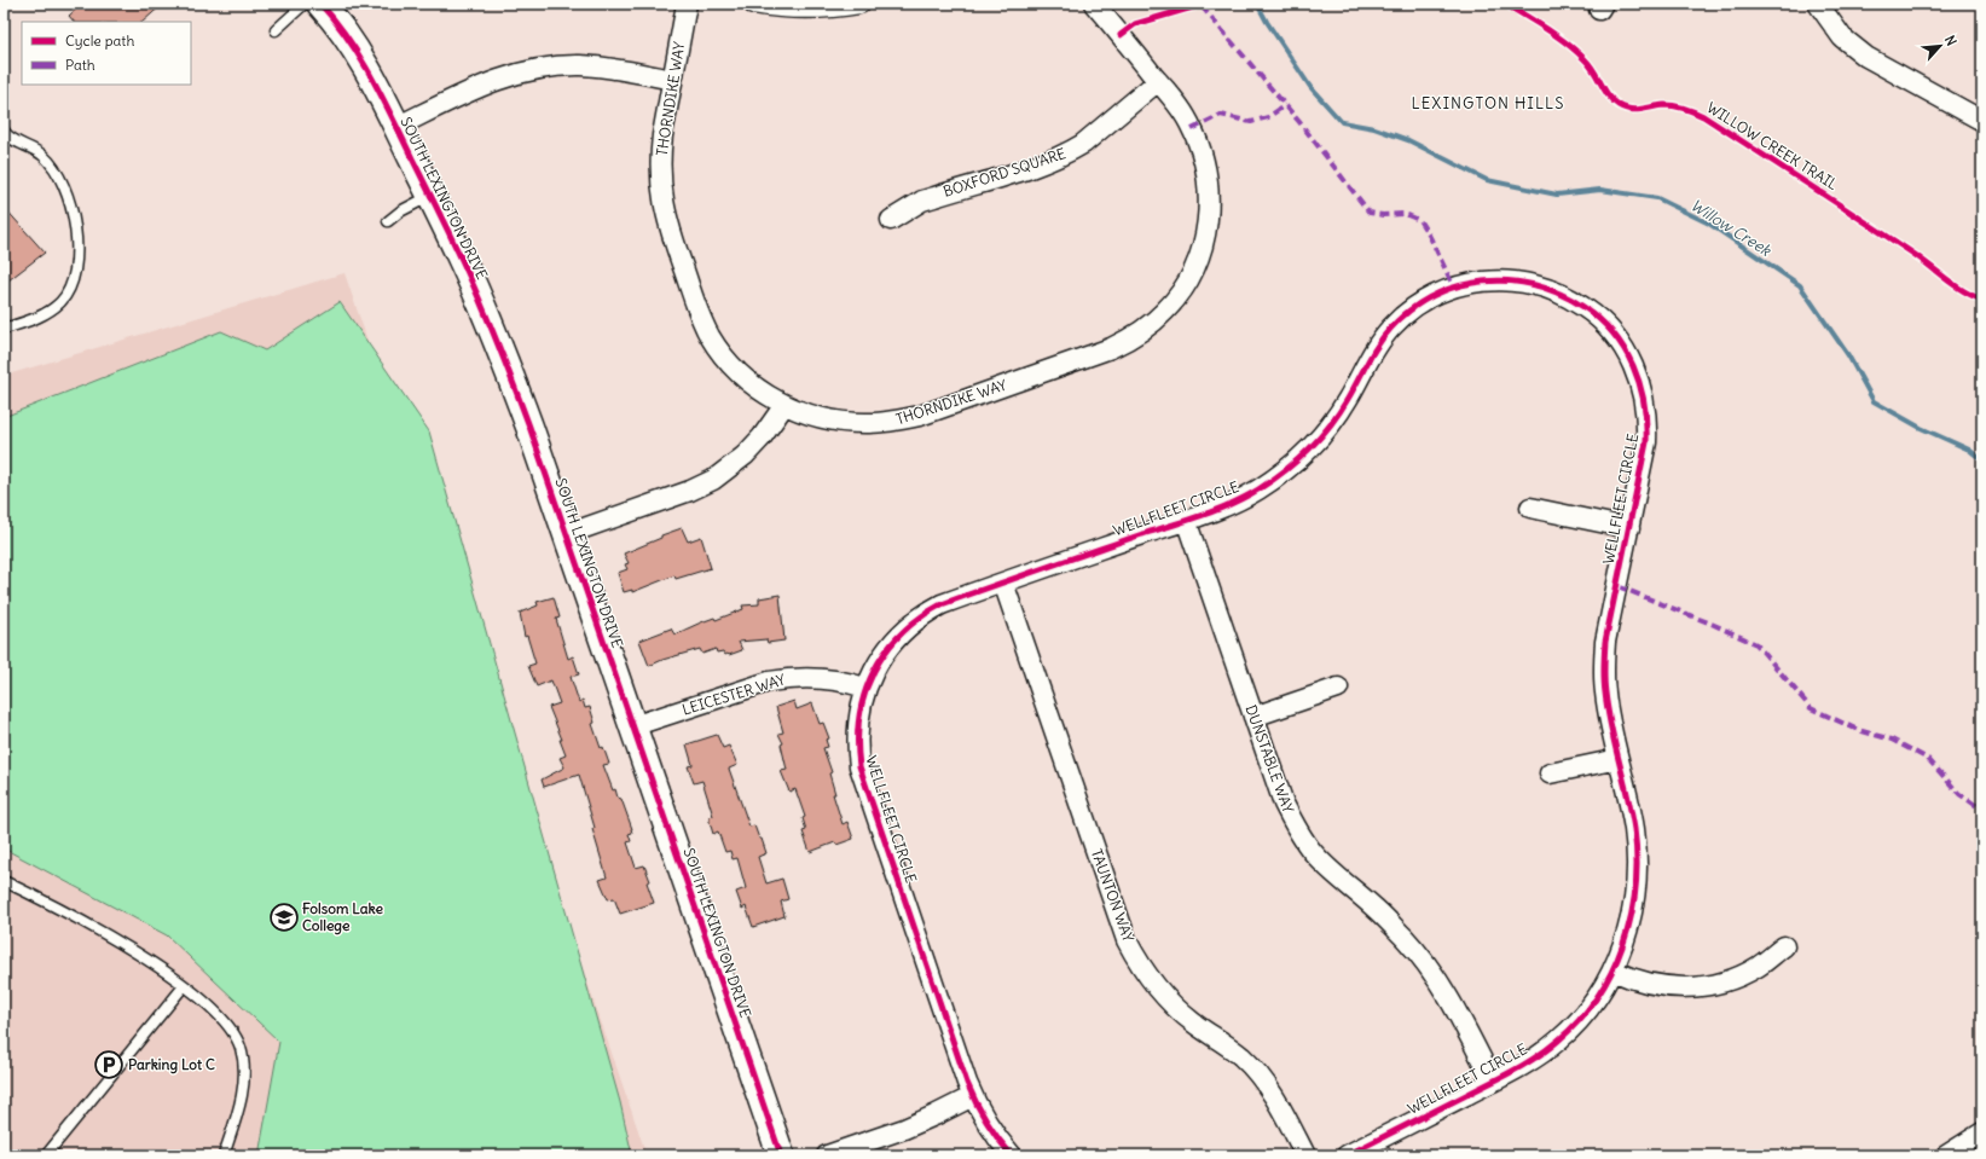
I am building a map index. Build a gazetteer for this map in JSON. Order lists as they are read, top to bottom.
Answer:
{
  "streets": {
    "street": [
      "THORNDIKE WAY",
      "BOXFORD SQUARE",
      "SOUTH LEXINGTON DRIVE",
      "WELLFLEET CIRCLE",
      "LEICESTER WAY",
      "DUNSTABLE WAY",
      "TAUNTON WAY"
    ],
    "cycle path": ["WILLOW CREEK TRAIL"]
  },
  "crossings": [
    ["THORNDIKE WAY", "BOXFORD SQUARE"],
    ["SOUTH LEXINGTON DRIVE", "LEICESTER WAY"],
    ["WELLFLEET CIRCLE", "LEICESTER WAY"],
    ["WELLFLEET CIRCLE", "DUNSTABLE WAY"],
    ["WELLFLEET CIRCLE", "TAUNTON WAY"]
  ],
  "districts": ["LEXINGTON HILLS"],
  "water": ["Willow Creek"],
  "places": {
    "school or university": ["Folsom Lake College"],
    "parking": ["Parking Lot C"]
  },
  "legend": ["Cycle path", "Path"],
  "north": "top right"
}
